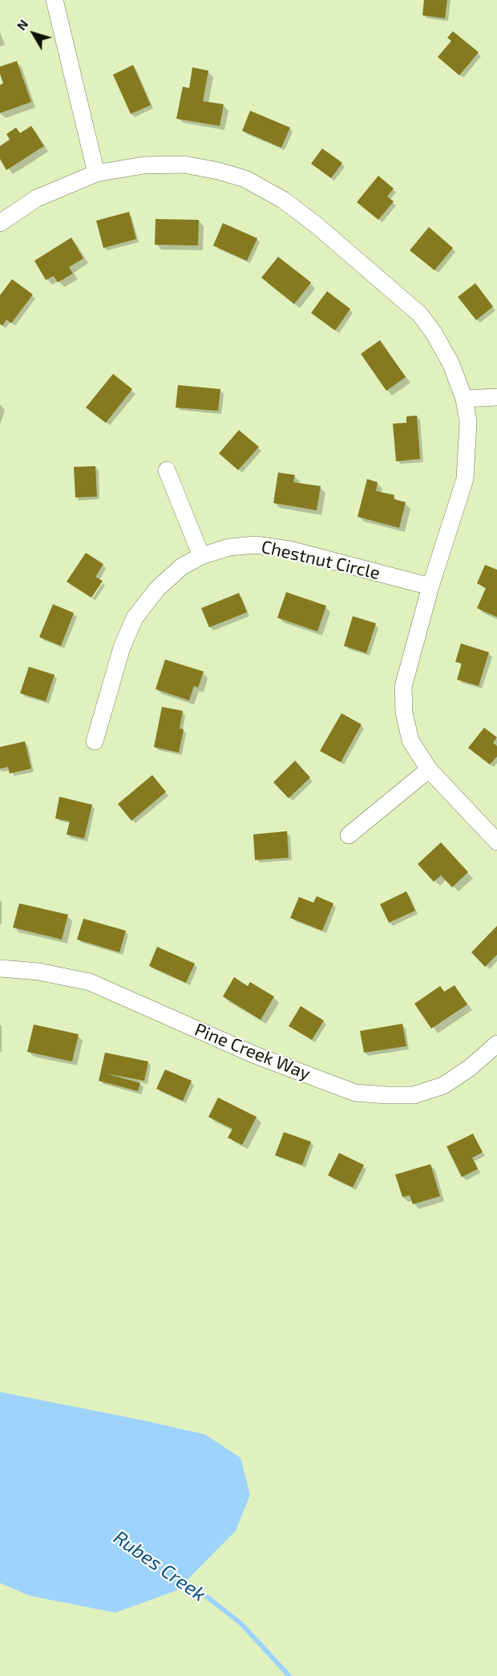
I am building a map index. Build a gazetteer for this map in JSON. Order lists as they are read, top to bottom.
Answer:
{
  "streets": {
    "street": ["Chestnut Circle", "Pine Creek Way"]
  },
  "water": ["Rubes Creek"],
  "north": "top left"
}
